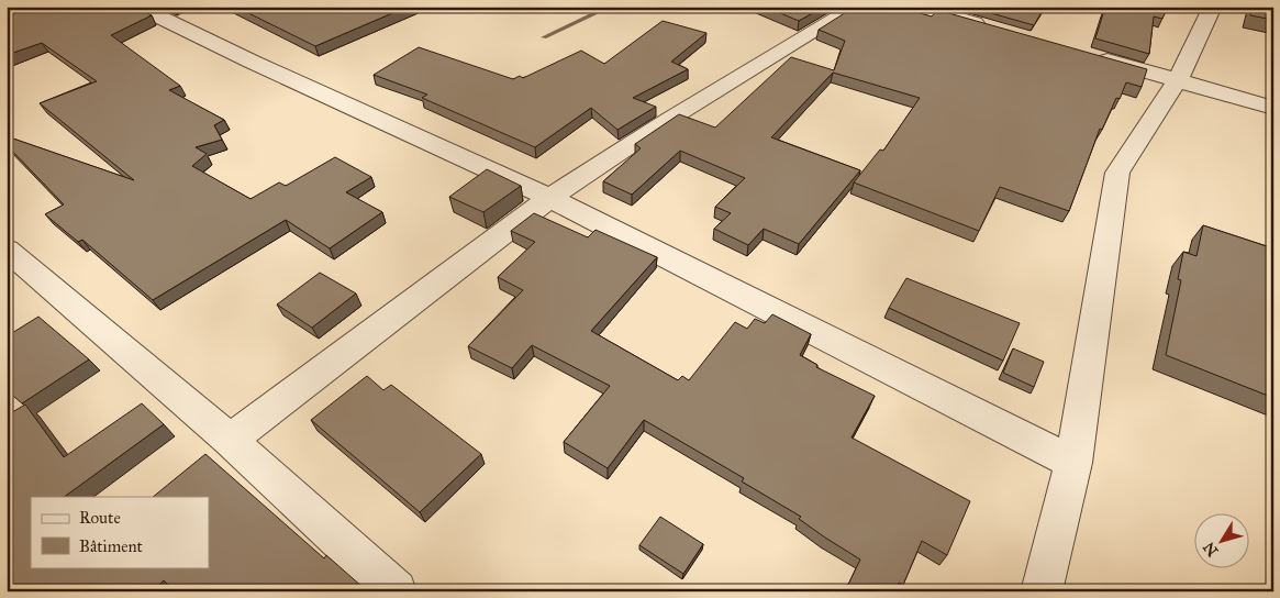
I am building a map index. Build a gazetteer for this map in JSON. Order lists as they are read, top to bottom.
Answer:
{
  "legend": ["Route", "Bâtiment"],
  "north": "bottom left"
}
